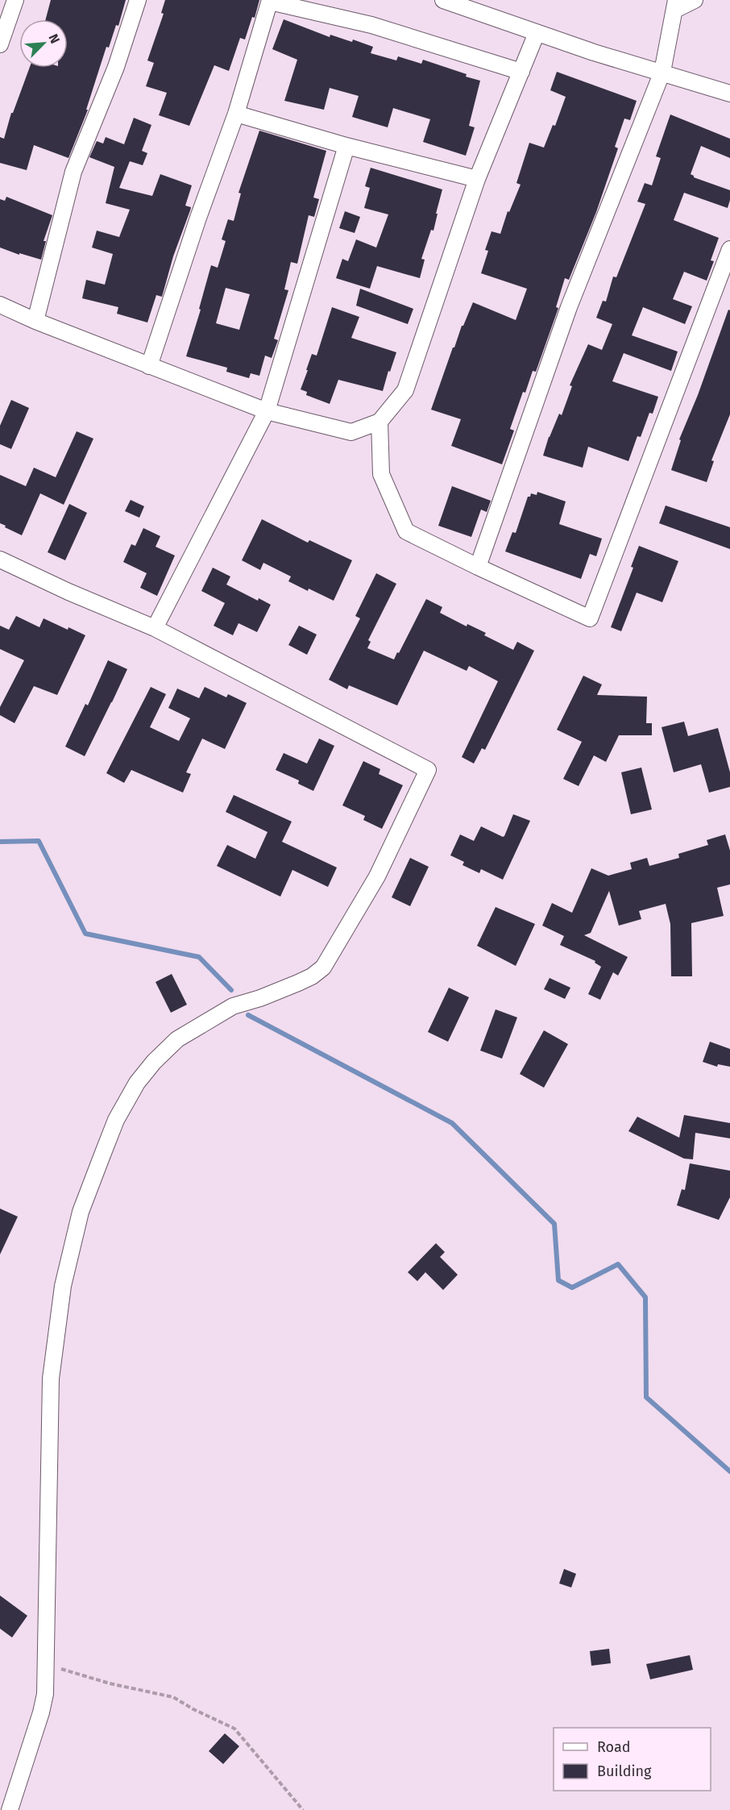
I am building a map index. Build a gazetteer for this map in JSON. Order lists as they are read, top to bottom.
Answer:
{
  "legend": ["Road", "Building"],
  "north": "top right"
}
